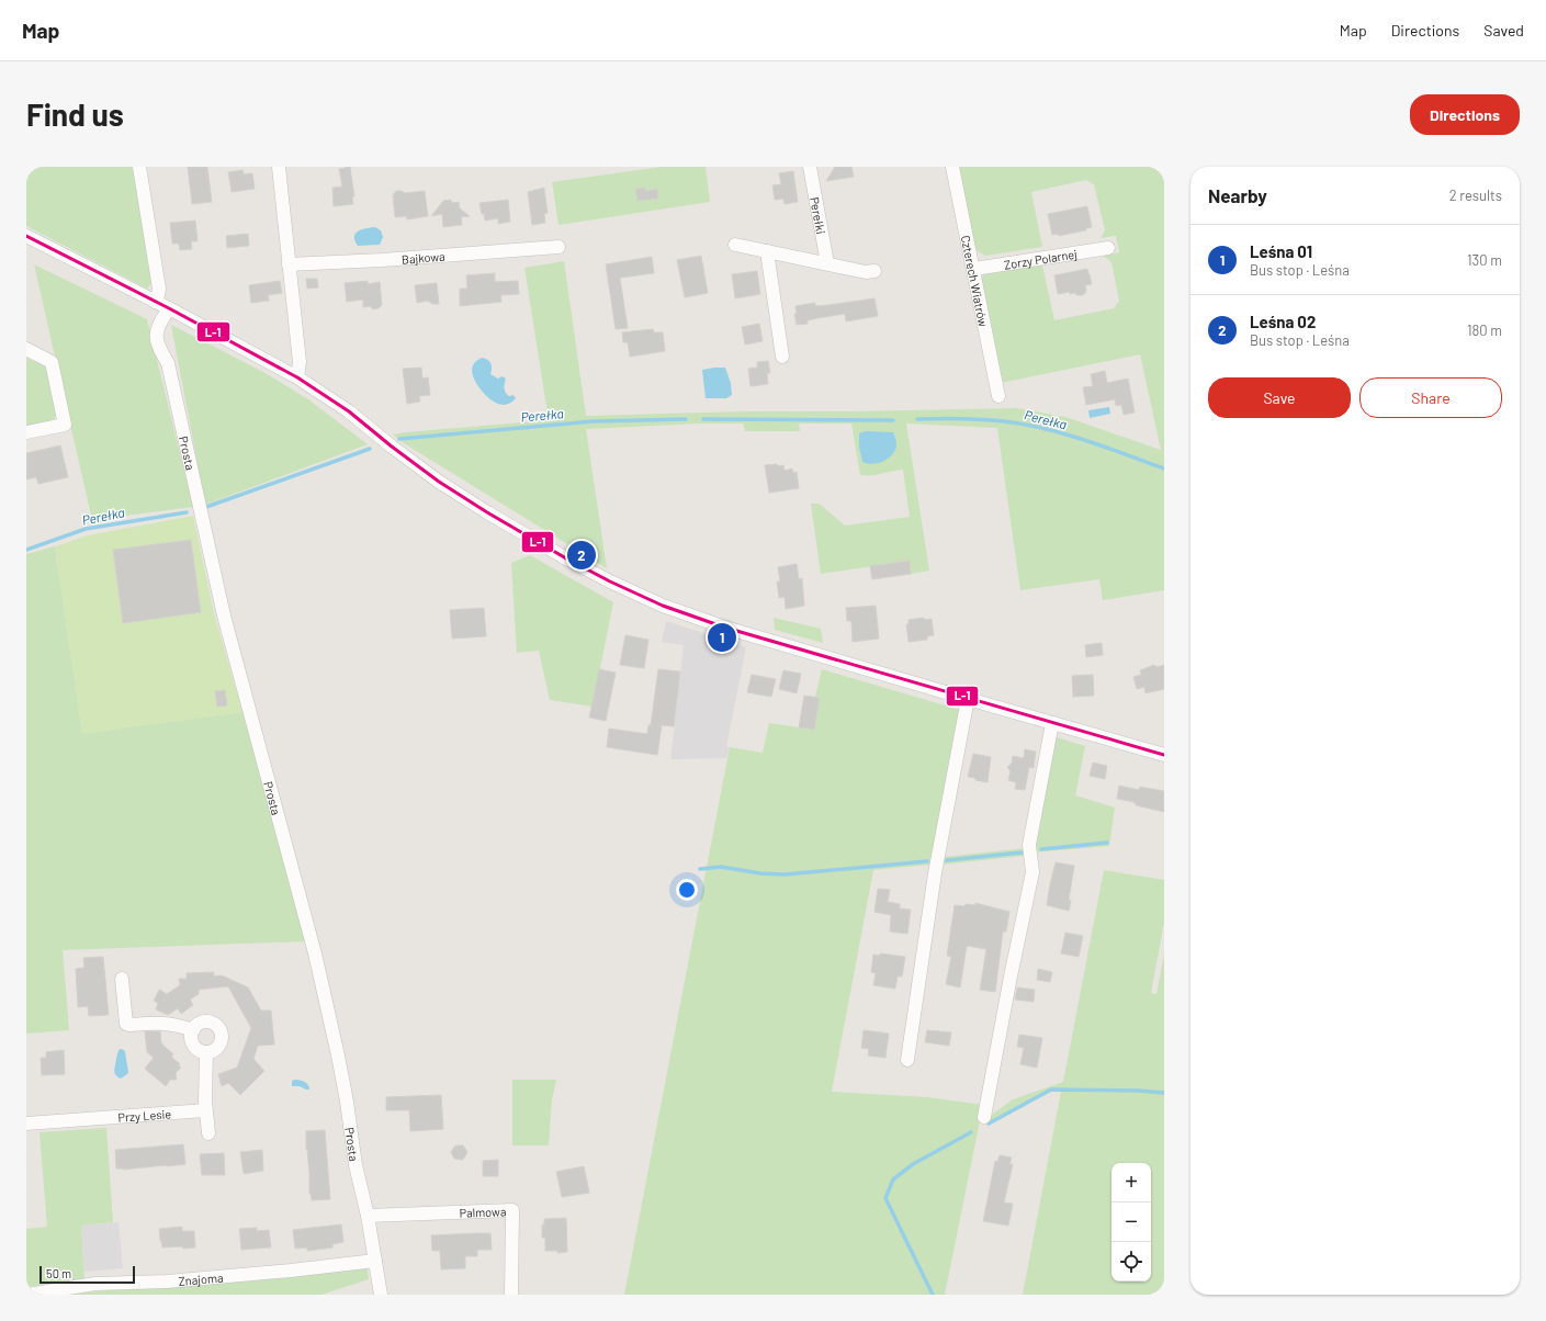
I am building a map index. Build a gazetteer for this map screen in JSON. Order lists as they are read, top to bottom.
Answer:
{
  "streets": {
    "street": [
      "Perełki",
      "Bajkowa",
      "Zorzy Polarnej",
      "Czterech Wiatrów",
      "Prosta",
      "Przy Lesie",
      "Palmowa",
      "Znajoma"
    ]
  },
  "crossings": [
    ["Zorzy Polarnej", "Czterech Wiatrów"],
    ["Prosta", "Palmowa"],
    ["Prosta", "Znajoma"]
  ],
  "water": ["Perełka"],
  "lines": ["transit line L-1"],
  "scale_bar": "50 m",
  "page": {
    "header": "Map",
    "nav": ["Map", "Directions", "Saved"],
    "buttons": [
      "Directions",
      ["Save", "Share"]
    ],
    "title": "Find us",
    "heading": ["Nearby", "2 results"],
    "list": [
      {
        "mark": "1",
        "name": "Leśna 01",
        "note": "Bus stop · Leśna",
        "value": "130 m"
      },
      {
        "mark": "2",
        "name": "Leśna 02",
        "note": "Bus stop · Leśna",
        "value": "180 m"
      }
    ],
    "pins": ["2", "1"],
    "map_buttons": ["+", "−"],
    "scale": "50 m"
  }
}
